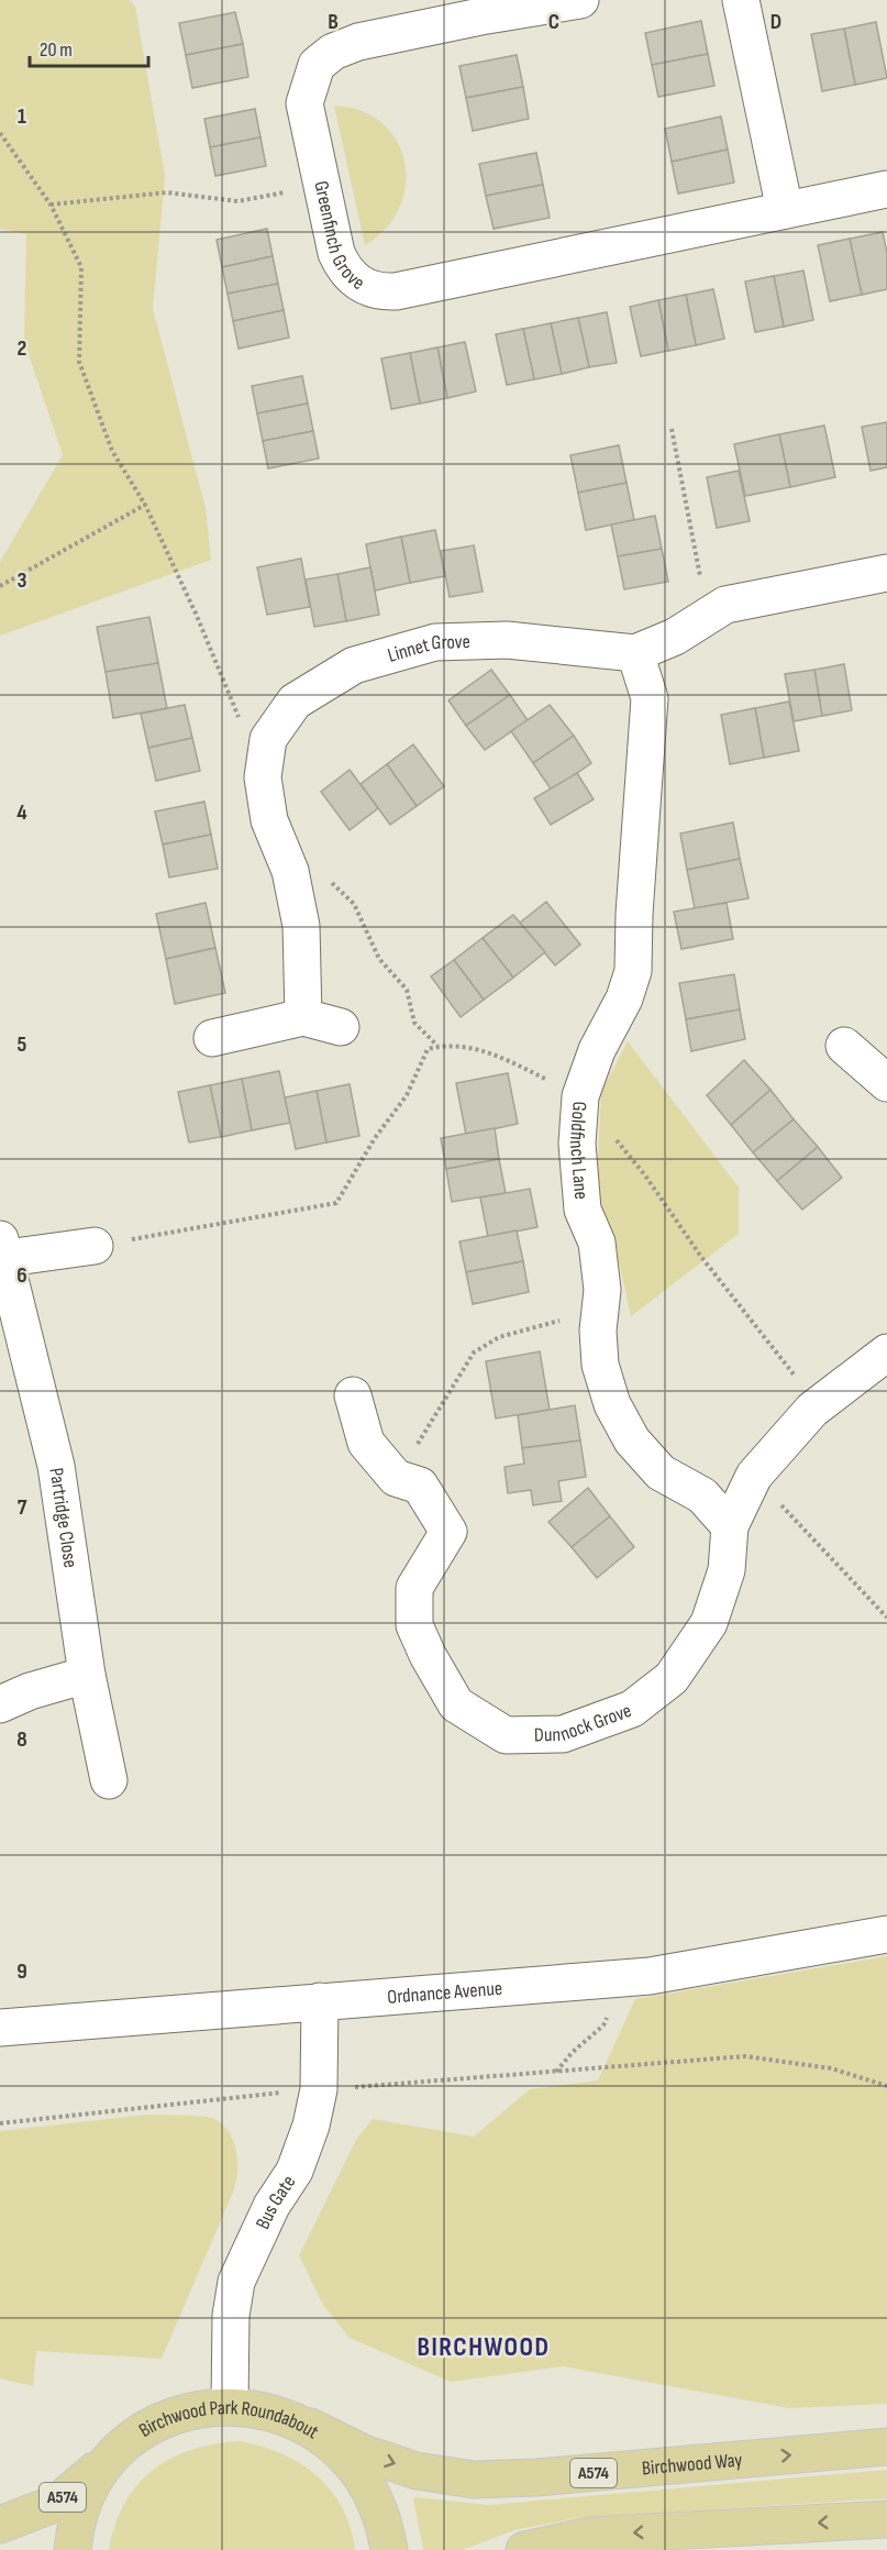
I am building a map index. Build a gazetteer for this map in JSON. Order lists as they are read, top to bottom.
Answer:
{
  "streets": {
    "main road": ["Birchwood Park Roundabout", "Birchwood Way", "A574"],
    "street": [
      "Greenfinch Grove",
      "Linnet Grove",
      "Goldfinch Lane",
      "Partridge Close",
      "Dunnock Grove",
      "Ordnance Avenue",
      "Bus Gate"
    ]
  },
  "crossings": [
    ["Linnet Grove", "Goldfinch Lane"],
    ["Goldfinch Lane", "Dunnock Grove"],
    ["Ordnance Avenue", "Bus Gate"],
    ["Bus Gate", "Birchwood Park Roundabout"],
    ["Birchwood Park Roundabout", "Birchwood Way"],
    ["Birchwood Park Roundabout", "A574"]
  ],
  "districts": ["BIRCHWOOD"],
  "scale_bar": "20 m",
  "grid": {
    "columns": ["B", "C", "D"],
    "rows": [
      "1",
      "2",
      "3",
      "4",
      "5",
      "6",
      "7",
      "8",
      "9"
    ]
  }
}
